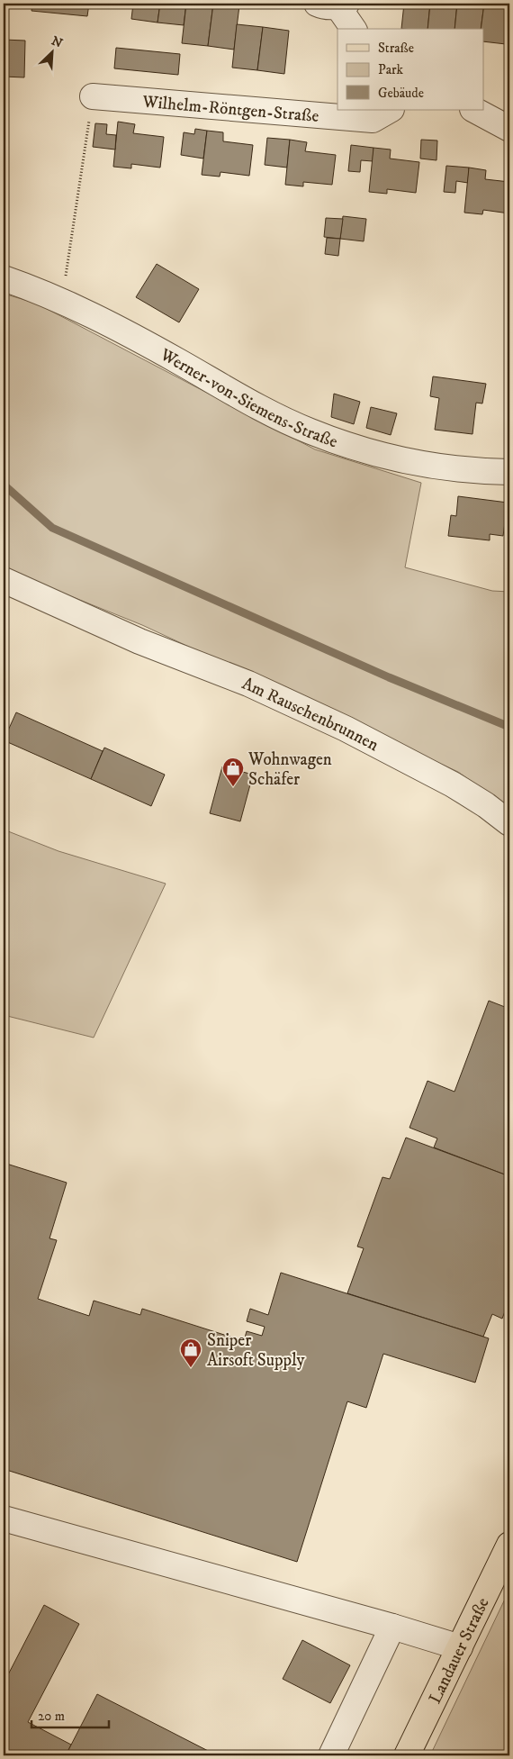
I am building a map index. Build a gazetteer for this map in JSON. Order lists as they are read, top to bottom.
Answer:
{
  "streets": {
    "main road": ["Landauer Straße"],
    "street": ["Wilhelm-Röntgen-Straße", "Werner-von-Siemens-Straße", "Am Rauschenbrunnen"]
  },
  "places": {
    "shop": ["Wohnwagen Schäfer", "Sniper Airsoft Supply"]
  },
  "legend": ["Straße", "Park", "Gebäude"],
  "scale_bar": "20 m",
  "north": "top right"
}
